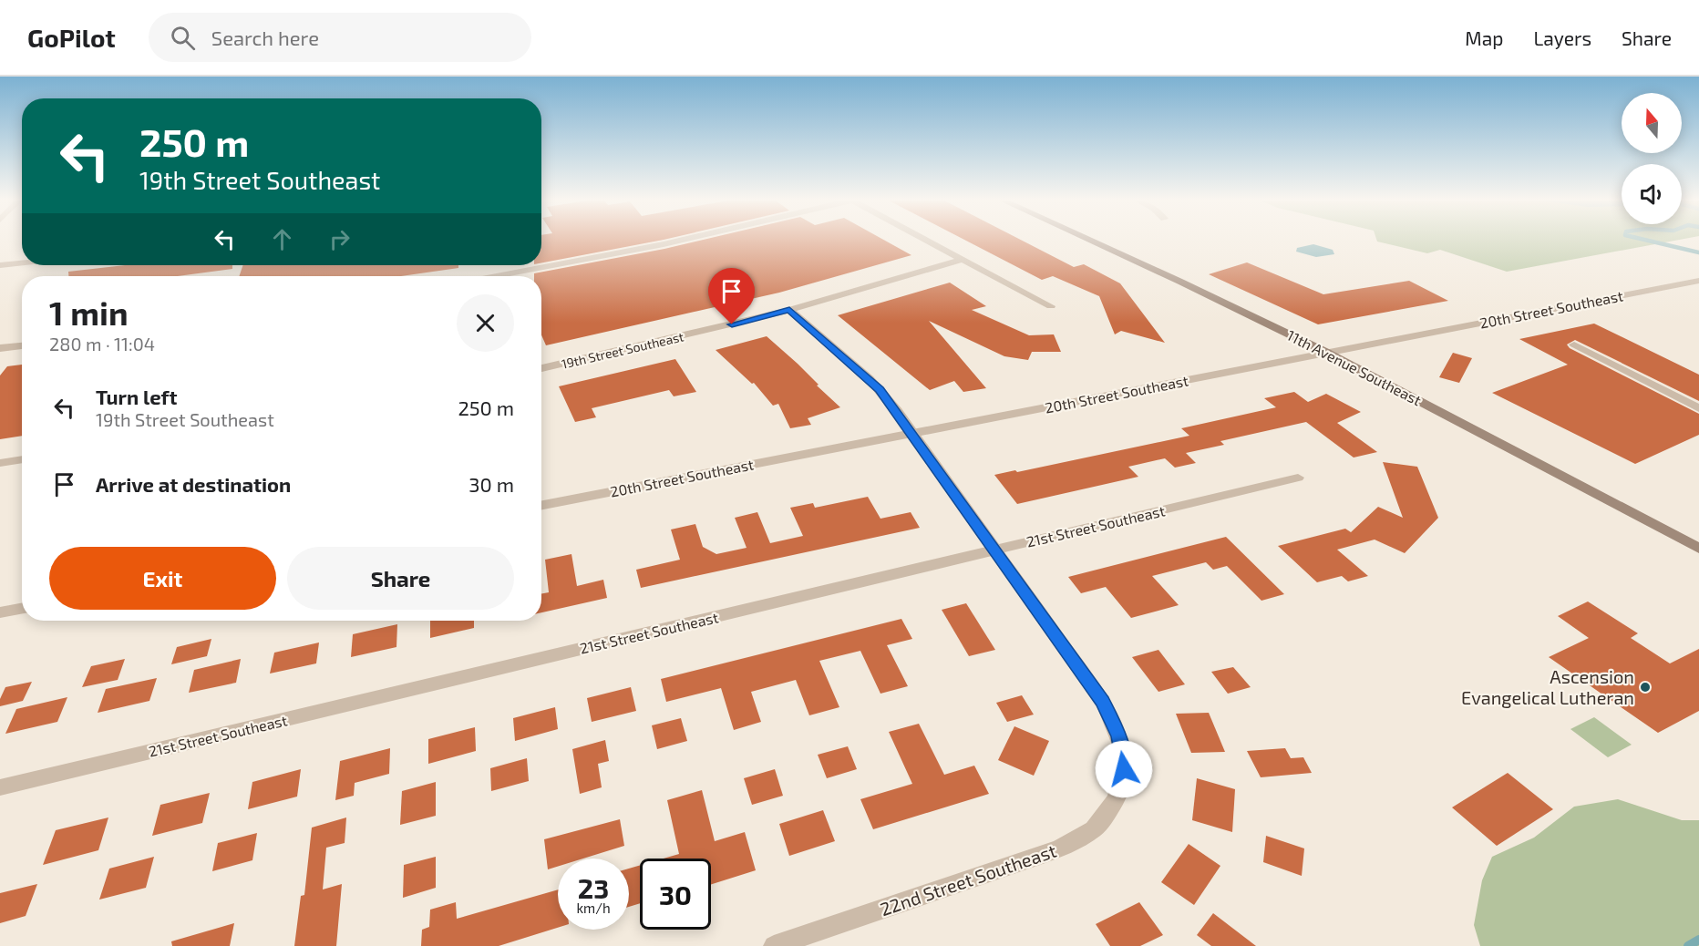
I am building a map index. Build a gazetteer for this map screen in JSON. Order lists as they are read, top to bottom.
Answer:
{
  "streets": {
    "main road": ["11th Avenue Southeast"],
    "street": [
      "20th Street Southeast",
      "19th Street Southeast",
      "21st Street Southeast",
      "22nd Street Southeast"
    ]
  },
  "crossings": [
    ["20th Street Southeast", "11th Avenue Southeast"],
    ["21st Street Southeast", "22nd Street Southeast"]
  ],
  "places": ["Ascension Evangelical Lutheran"],
  "north": "top",
  "page": {
    "header": "GoPilot",
    "search": "Search here",
    "nav": ["Map", "Layers", "Share"],
    "turn": ["250 m", "19th Street Southeast"],
    "heading": ["1 min", "280 m · 11:04"],
    "list": [
      {
        "name": "Turn left",
        "note": "19th Street Southeast",
        "value": "250 m"
      },
      {
        "name": "Arrive at destination",
        "value": "30 m"
      }
    ],
    "buttons": ["Exit", "Share"],
    "speed": "23 km/h",
    "limit": "30"
  }
}
